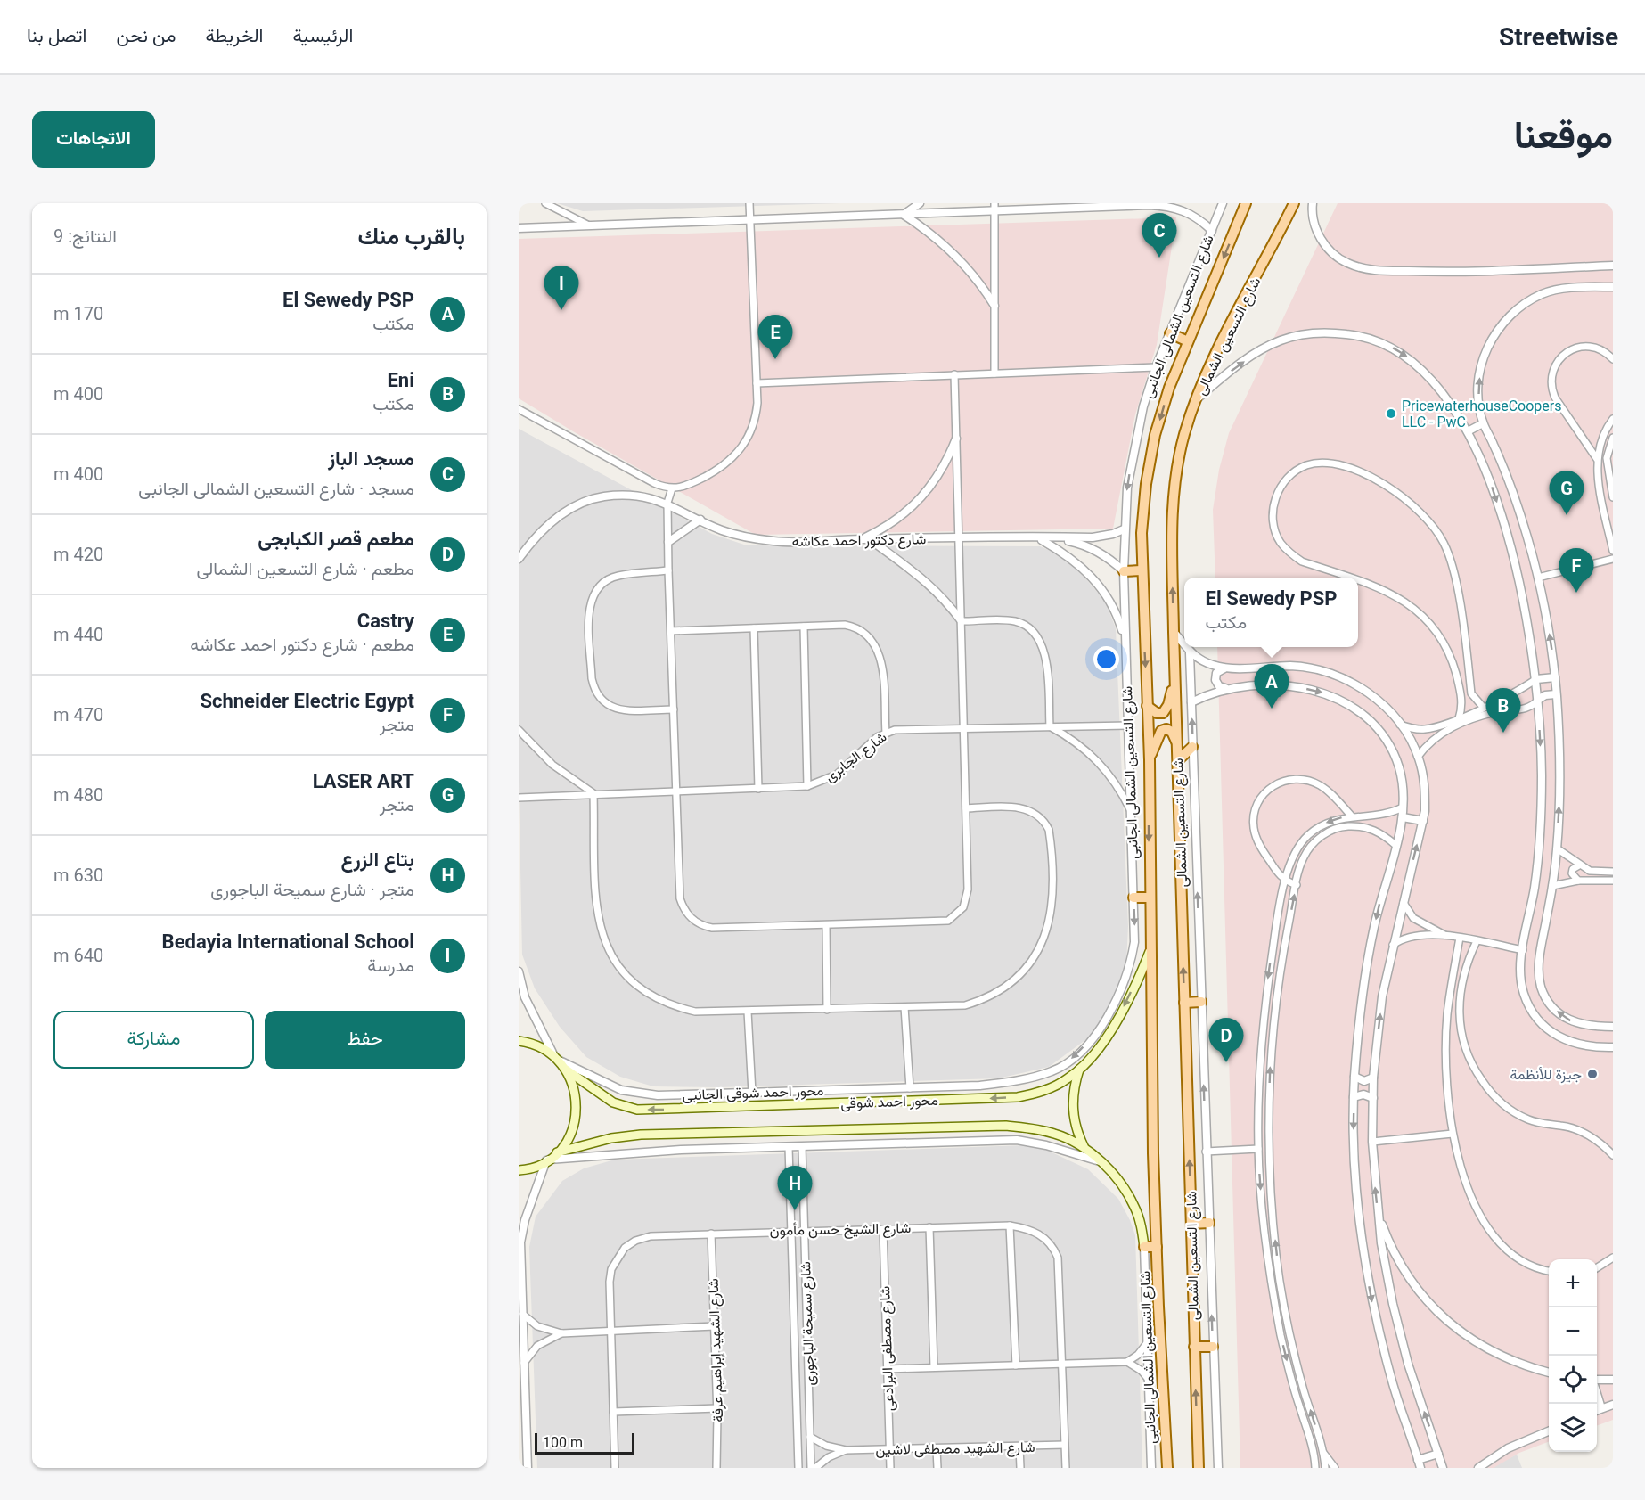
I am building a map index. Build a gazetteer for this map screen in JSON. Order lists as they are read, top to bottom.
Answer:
{
  "streets": {
    "main road": ["شارع التسعين الشمالى", "محور احمد شوقى"],
    "street": [
      "شارع التسعين الشمالى الجانبى",
      "شارع دكتور احمد عكاشه",
      "شارع الجابرى",
      "محور احمد شوقى الجانبى",
      "شارع الشيخ حسن مأمون",
      "شارع سميحة الباجورى",
      "شارع مصطفى البرادعى",
      "شارع الشهيد إبراهيم عرفة",
      "شارع الشهيد مصطفى لاشين"
    ]
  },
  "crossings": [
    ["شارع التسعين الشمالى الجانبى", "شارع دكتور احمد عكاشه"],
    ["شارع التسعين الشمالى الجانبى", "شارع الجابرى"],
    ["شارع التسعين الشمالى الجانبى", "محور احمد شوقى الجانبى"],
    ["شارع التسعين الشمالى الجانبى", "محور احمد شوقى"],
    ["شارع التسعين الشمالى", "محور احمد شوقى"],
    ["شارع الشيخ حسن مأمون", "شارع سميحة الباجورى"],
    ["شارع الشيخ حسن مأمون", "شارع مصطفى البرادعى"],
    ["شارع الشيخ حسن مأمون", "شارع الشهيد إبراهيم عرفة"],
    ["شارع الشيخ حسن مأمون", "شارع الشهيد مصطفى لاشين"],
    ["شارع سميحة الباجورى", "شارع الشهيد مصطفى لاشين"],
    ["شارع مصطفى البرادعى", "شارع الشهيد مصطفى لاشين"]
  ],
  "one_way": ["محور احمد شوقى الجانبى"],
  "places": ["PricewaterhouseCoopers LLC - PwC", "جيزة للأنظمة"],
  "scale_bar": "100 m",
  "page": {
    "header": "Streetwise",
    "nav": [
      "الرئيسية",
      "الخريطة",
      "من نحن",
      "اتصل بنا"
    ],
    "title": "موقعنا",
    "buttons": [
      "الاتجاهات",
      ["حفظ", "مشاركة"]
    ],
    "heading": ["بالقرب منك", "النتائج: 9"],
    "pins": [
      "C",
      "I",
      "E",
      "G",
      "F",
      "A",
      "B",
      "D",
      "H"
    ],
    "list": [
      {
        "mark": "A",
        "name": "El Sewedy PSP",
        "note": "مكتب",
        "value": "170 m"
      },
      {
        "mark": "B",
        "name": "Eni",
        "note": "مكتب",
        "value": "400 m"
      },
      {
        "mark": "C",
        "name": "مسجد الباز",
        "note": "مسجد · شارع التسعين الشمالى الجانبى",
        "value": "400 m"
      },
      {
        "mark": "D",
        "name": "مطعم قصر الكبابجى",
        "note": "مطعم · شارع التسعين الشمالى",
        "value": "420 m"
      },
      {
        "mark": "E",
        "name": "Castry",
        "note": "مطعم · شارع دكتور احمد عكاشه",
        "value": "440 m"
      },
      {
        "mark": "F",
        "name": "Schneider Electric Egypt",
        "note": "متجر",
        "value": "470 m"
      },
      {
        "mark": "G",
        "name": "LASER ART",
        "note": "متجر",
        "value": "480 m"
      },
      {
        "mark": "H",
        "name": "بتاع الزرع",
        "note": "متجر · شارع سميحة الباجورى",
        "value": "630 m"
      },
      {
        "mark": "I",
        "name": "Bedayia International School",
        "note": "مدرسة",
        "value": "640 m"
      }
    ],
    "popup": ["El Sewedy PSP", "مكتب"],
    "map_buttons": ["+", "−"],
    "scale": "100 m"
  }
}
